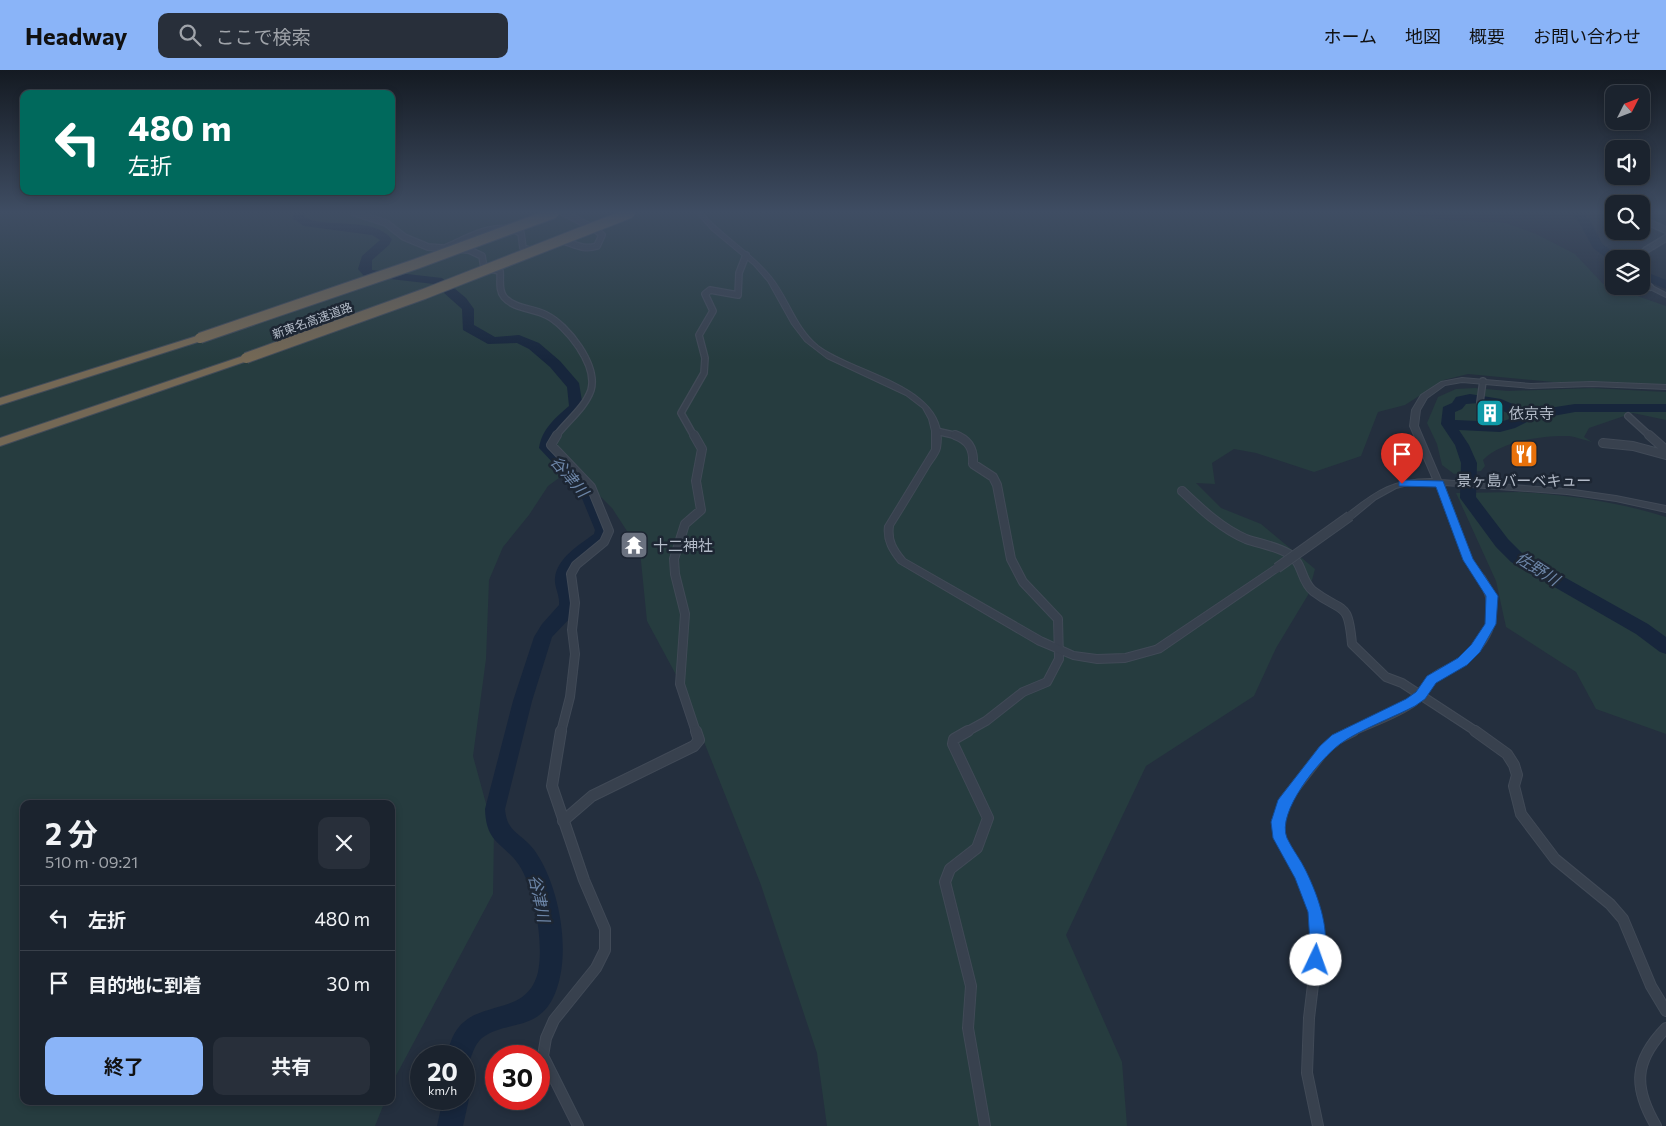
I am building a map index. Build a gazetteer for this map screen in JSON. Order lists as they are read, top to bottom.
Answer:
{
  "streets": {
    "highway": ["新東名高速道路"]
  },
  "water": ["谷津川", "佐野川"],
  "places": {
    "building": ["依京寺"],
    "restaurant": ["景ヶ島バーベキュー"],
    "temple": ["十二神社"]
  },
  "north": "top right",
  "page": {
    "header": "Headway",
    "search": "ここで検索",
    "nav": [
      "ホーム",
      "地図",
      "概要",
      "お問い合わせ"
    ],
    "turn": ["480 m", "左折"],
    "heading": ["2 分", "510 m · 09:21"],
    "list": [
      {
        "name": "左折",
        "value": "480 m"
      },
      {
        "name": "目的地に到着",
        "value": "30 m"
      }
    ],
    "buttons": ["終了", "共有"],
    "speed": "20 km/h",
    "limit": "30"
  }
}
